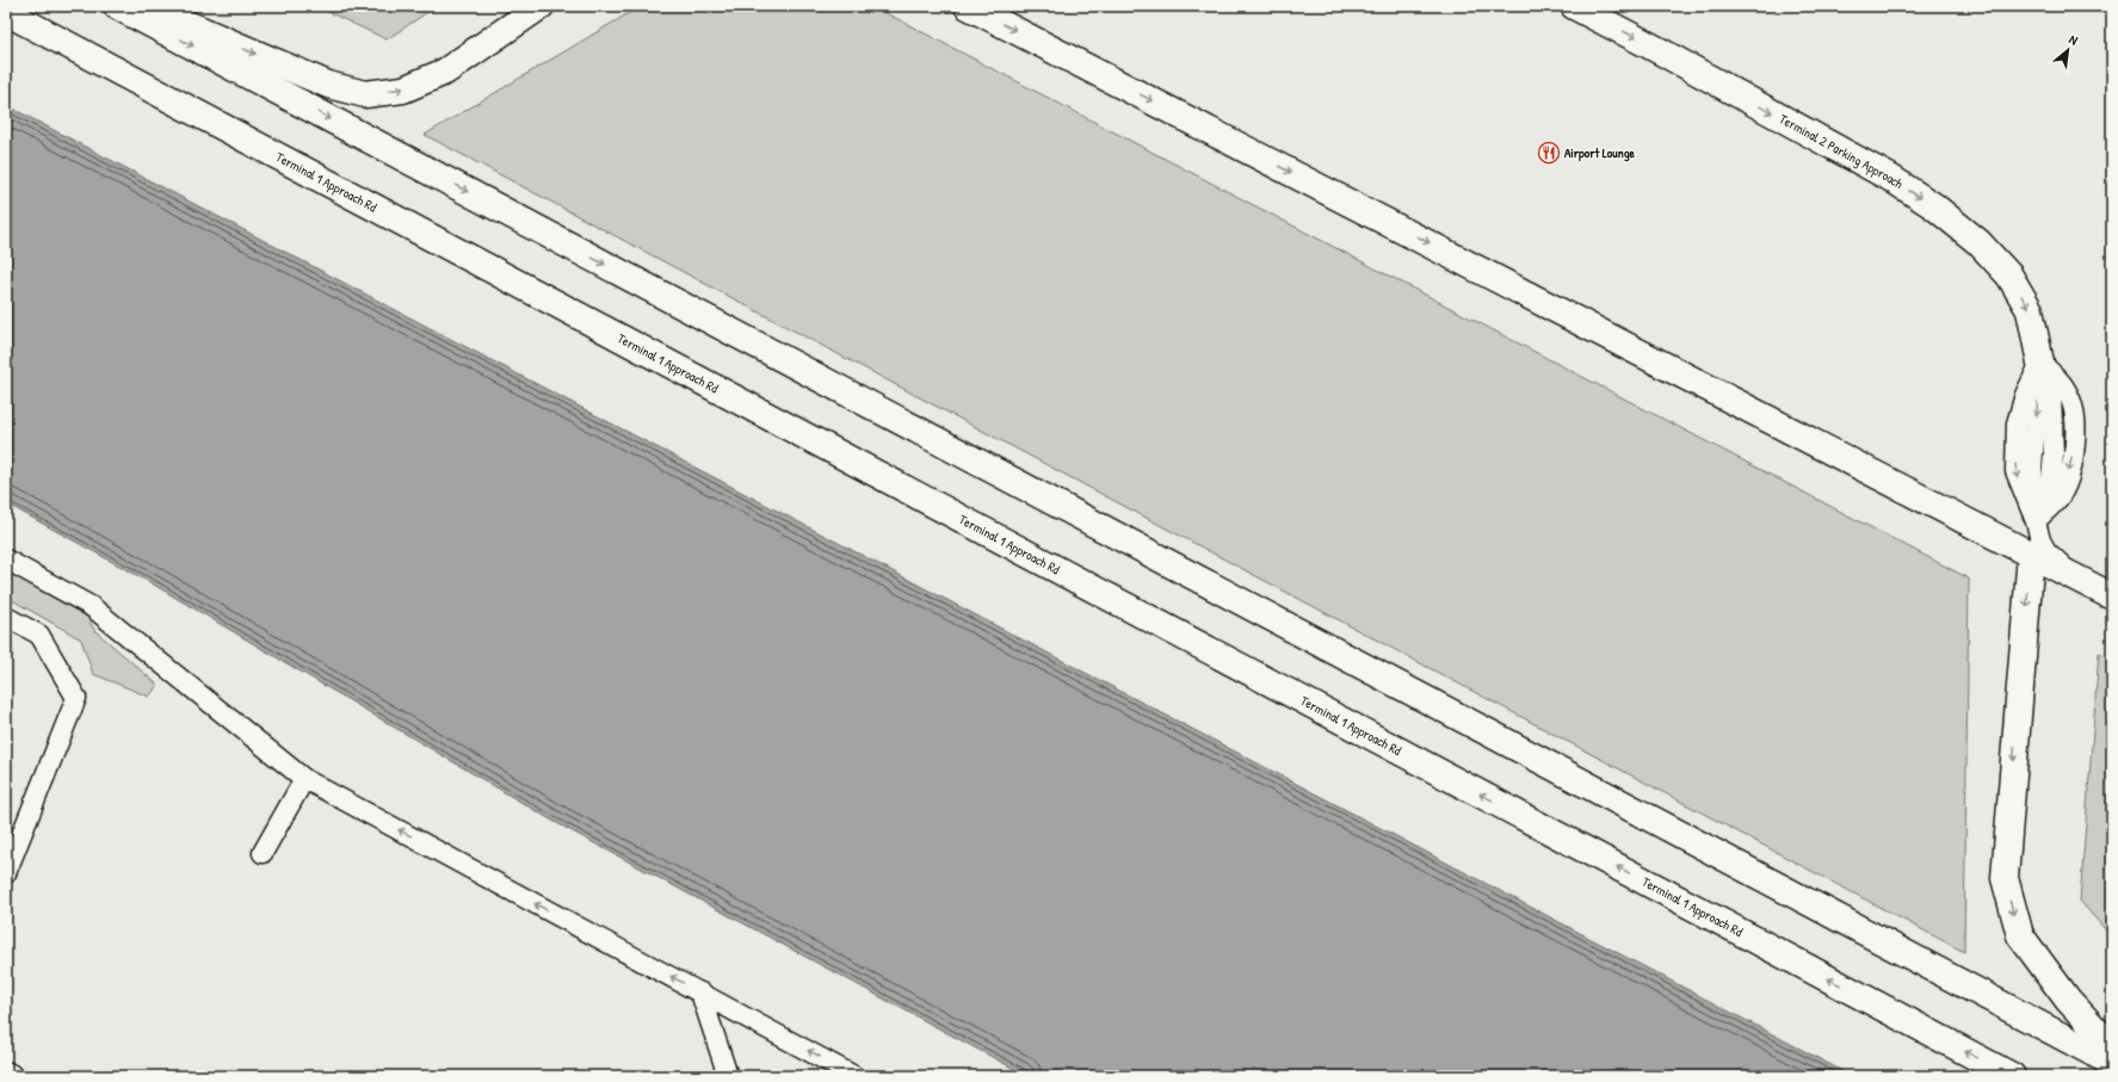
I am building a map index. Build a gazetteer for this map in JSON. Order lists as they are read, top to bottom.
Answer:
{
  "streets": {
    "main road": ["Terminal 2 Parking Approach", "Terminal 1 Approach Rd"]
  },
  "one_way": ["Terminal 2 Parking Approach"],
  "places": {
    "restaurant": ["Airport Lounge"]
  },
  "north": "top right"
}
